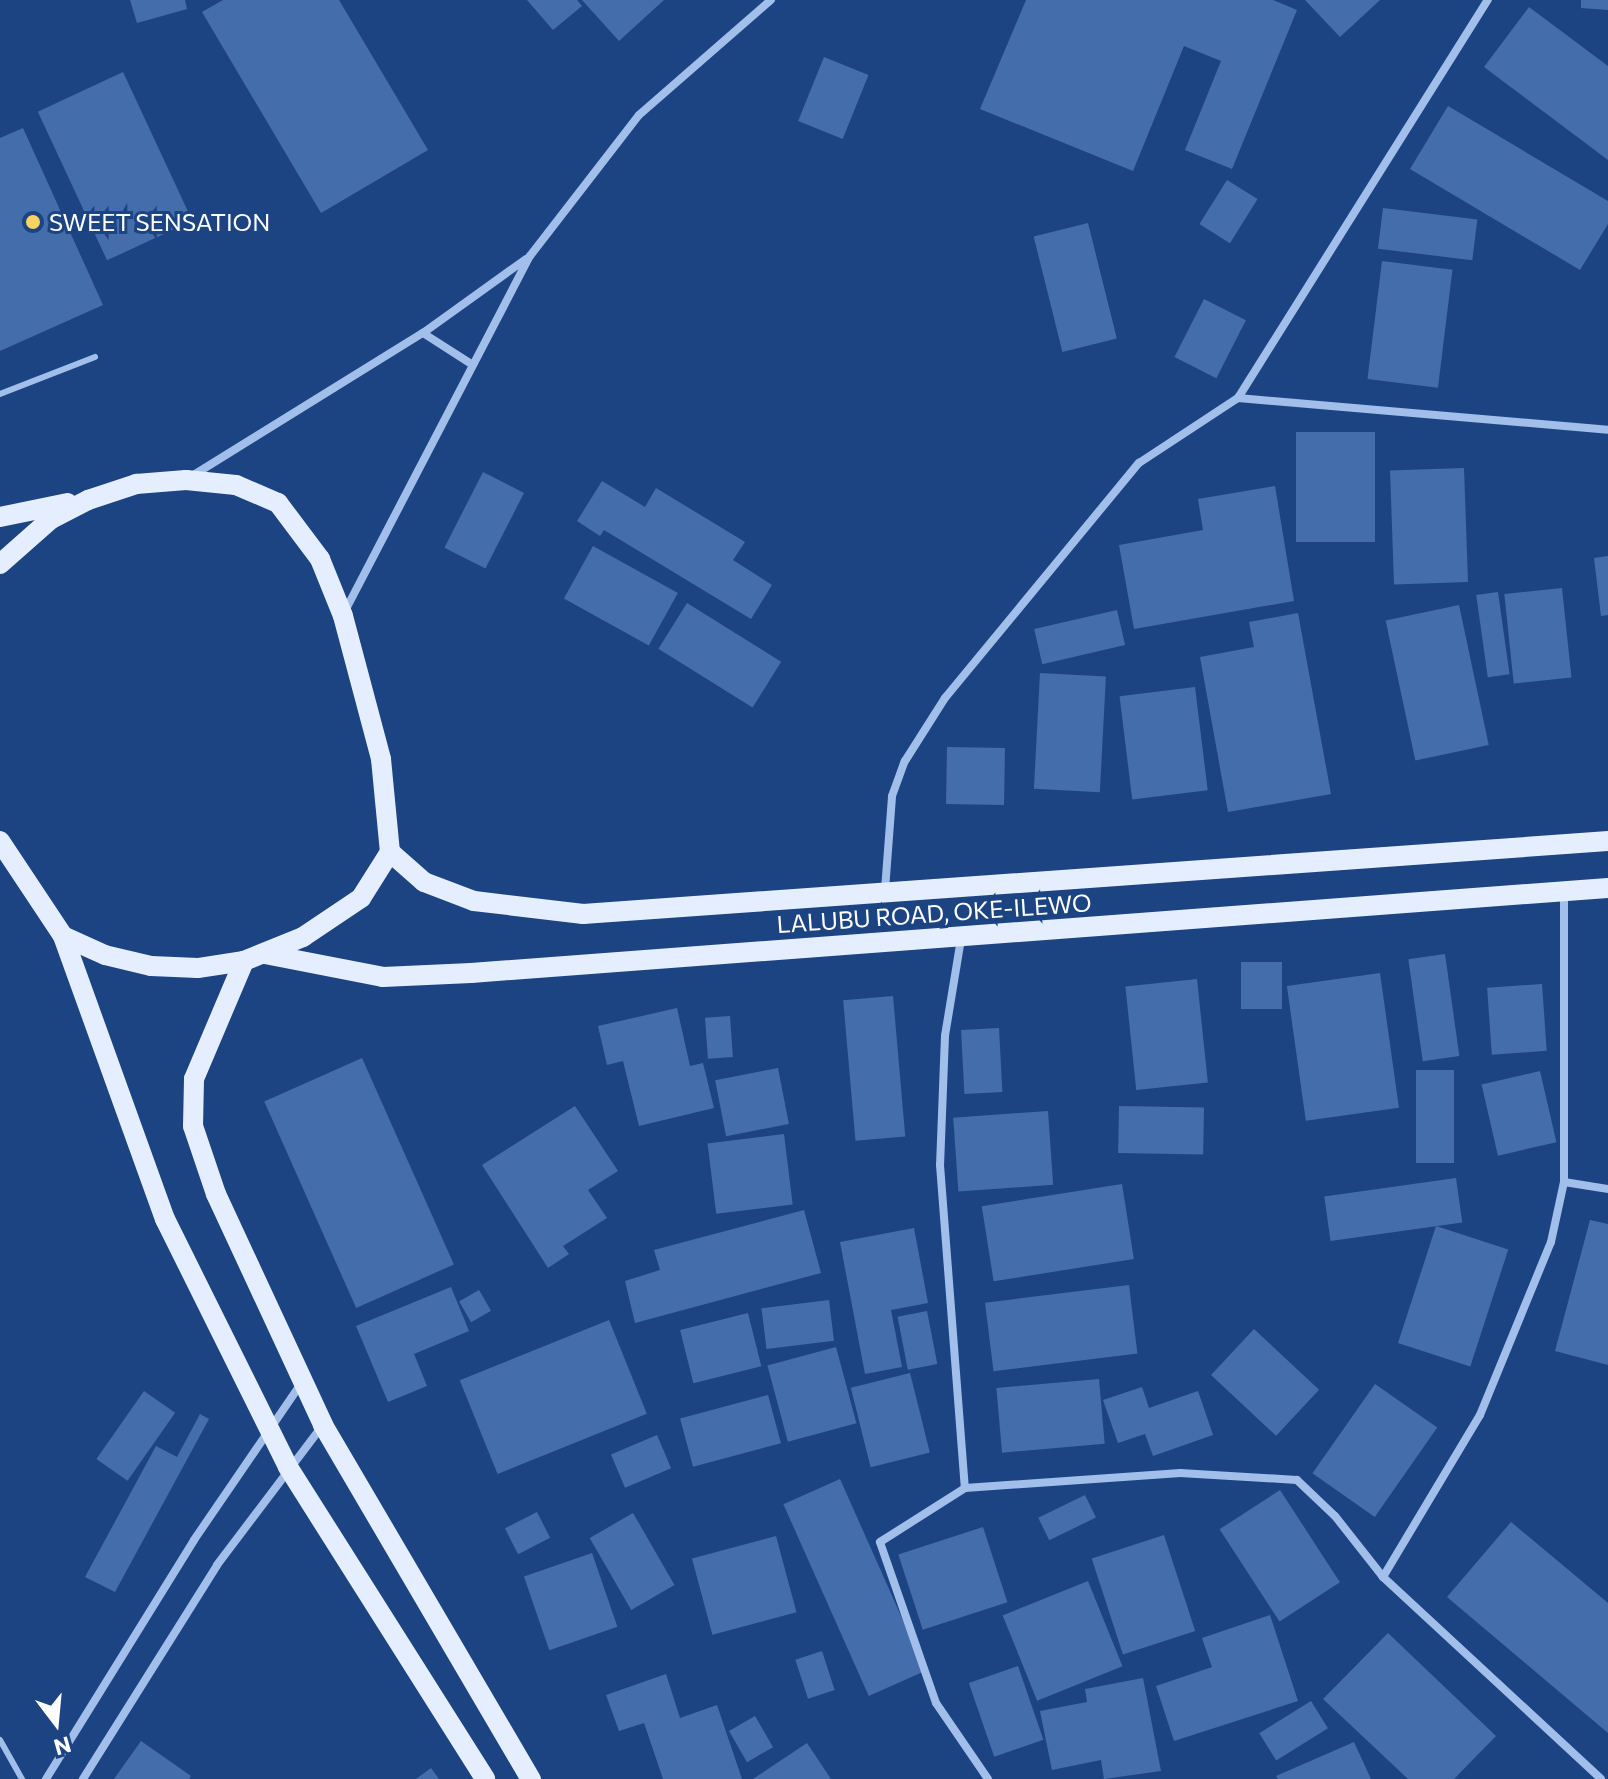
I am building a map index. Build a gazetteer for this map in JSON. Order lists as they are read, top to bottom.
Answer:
{
  "streets": {
    "main road": ["LALUBU ROAD, OKE-ILEWO"]
  },
  "places": ["SWEET SENSATION"],
  "north": "bottom"
}
